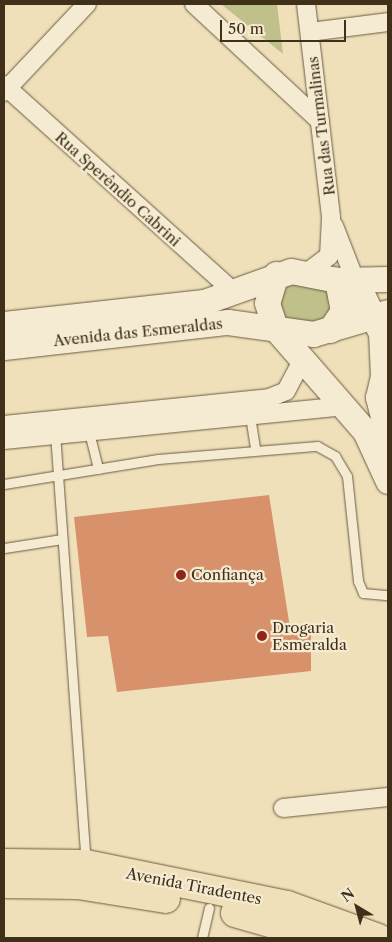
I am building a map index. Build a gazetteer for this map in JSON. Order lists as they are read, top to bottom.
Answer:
{
  "streets": {
    "main road": ["Avenida das Esmeraldas", "Avenida Tiradentes"],
    "street": ["Rua das Turmalinas", "Rua Sperêndio Cabrini"]
  },
  "crossings": [
    ["Rua das Turmalinas", "Avenida das Esmeraldas"],
    ["Rua Sperêndio Cabrini", "Avenida das Esmeraldas"]
  ],
  "places": ["Confiança", "Drogaria Esmeralda"],
  "scale_bar": "50 m",
  "north": "top left"
}
